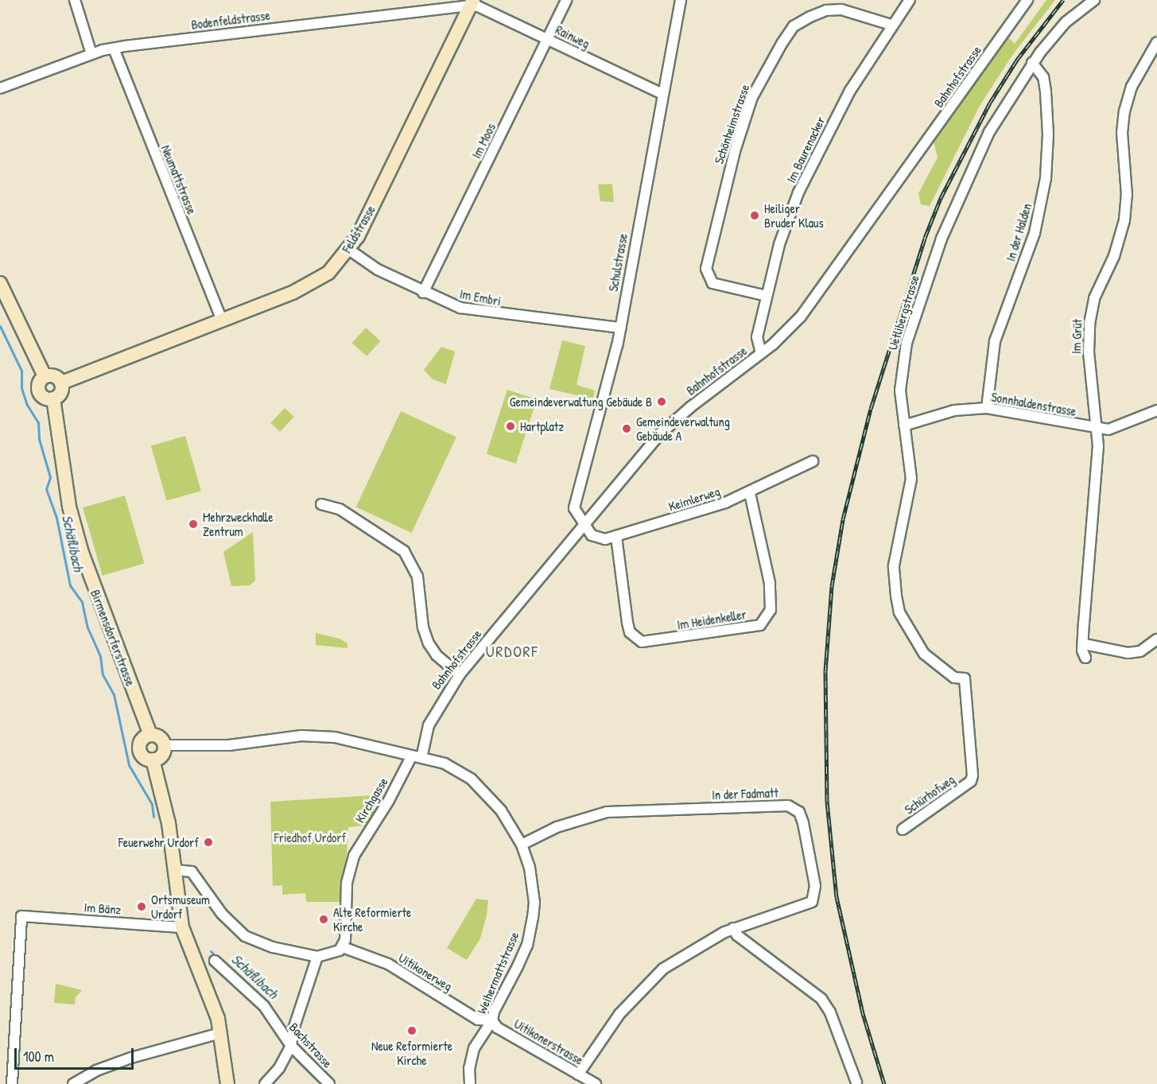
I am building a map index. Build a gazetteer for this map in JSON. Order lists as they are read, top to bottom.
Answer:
{
  "streets": {
    "main road": ["Feldstrasse", "Birmensdorferstrasse"],
    "street": [
      "Bodenfeldstrasse",
      "Rainweg",
      "Bahnhofstrasse",
      "Schönheimstrasse",
      "Im Moos",
      "Im Baurenacker",
      "Neumattstrasse",
      "In der Halden",
      "Schulstrasse",
      "Im Embri",
      "Uetlibergstrasse",
      "Im Grüt",
      "Sonnhaldenstrasse",
      "Keimlerweg",
      "Im Heidenkeller",
      "In der Fadmatt",
      "Schürhofweg",
      "Kirchgasse",
      "Im Bänz",
      "Uitikonerweg",
      "Weihermattstrasse",
      "Uitikonerstrasse",
      "Bachstrasse"
    ]
  },
  "crossings": [
    ["Bodenfeldstrasse", "Rainweg"],
    ["Bodenfeldstrasse", "Neumattstrasse"],
    ["Bodenfeldstrasse", "Feldstrasse"],
    ["Rainweg", "Im Moos"],
    ["Rainweg", "Feldstrasse"],
    ["Rainweg", "Schulstrasse"],
    ["Bahnhofstrasse", "Im Baurenacker"],
    ["Bahnhofstrasse", "Schulstrasse"],
    ["Bahnhofstrasse", "Keimlerweg"],
    ["Bahnhofstrasse", "Kirchgasse"],
    ["Bahnhofstrasse", "Weihermattstrasse"],
    ["Schönheimstrasse", "Im Baurenacker"],
    ["Im Moos", "Im Embri"],
    ["Neumattstrasse", "Feldstrasse"],
    ["Feldstrasse", "Im Embri"],
    ["Feldstrasse", "Birmensdorferstrasse"],
    ["In der Halden", "Uetlibergstrasse"],
    ["In der Halden", "Sonnhaldenstrasse"],
    ["Schulstrasse", "Im Embri"],
    ["Schulstrasse", "Keimlerweg"],
    ["Uetlibergstrasse", "Sonnhaldenstrasse"],
    ["Uetlibergstrasse", "Schürhofweg"],
    ["Im Grüt", "Sonnhaldenstrasse"],
    ["Keimlerweg", "Im Heidenkeller"],
    ["In der Fadmatt", "Weihermattstrasse"],
    ["In der Fadmatt", "Uitikonerstrasse"],
    ["Kirchgasse", "Uitikonerweg"],
    ["Kirchgasse", "Weihermattstrasse"],
    ["Uitikonerweg", "Weihermattstrasse"],
    ["Uitikonerweg", "Uitikonerstrasse"],
    ["Weihermattstrasse", "Uitikonerstrasse"]
  ],
  "districts": ["URDORF"],
  "water": ["Schäflibach"],
  "parks": ["Friedhof Urdorf"],
  "places": [
    "Heiliger Bruder Klaus",
    "Gemeindeverwaltung Gebäude B",
    "Hartplatz",
    "Gemeindeverwaltung Gebäude A",
    "Mehrzweckhalle Zentrum",
    "Feuerwehr Urdorf",
    "Ortsmuseum Urdorf",
    "Alte Reformierte Kirche",
    "Neue Reformierte Kirche"
  ],
  "scale_bar": "100 m"
}
